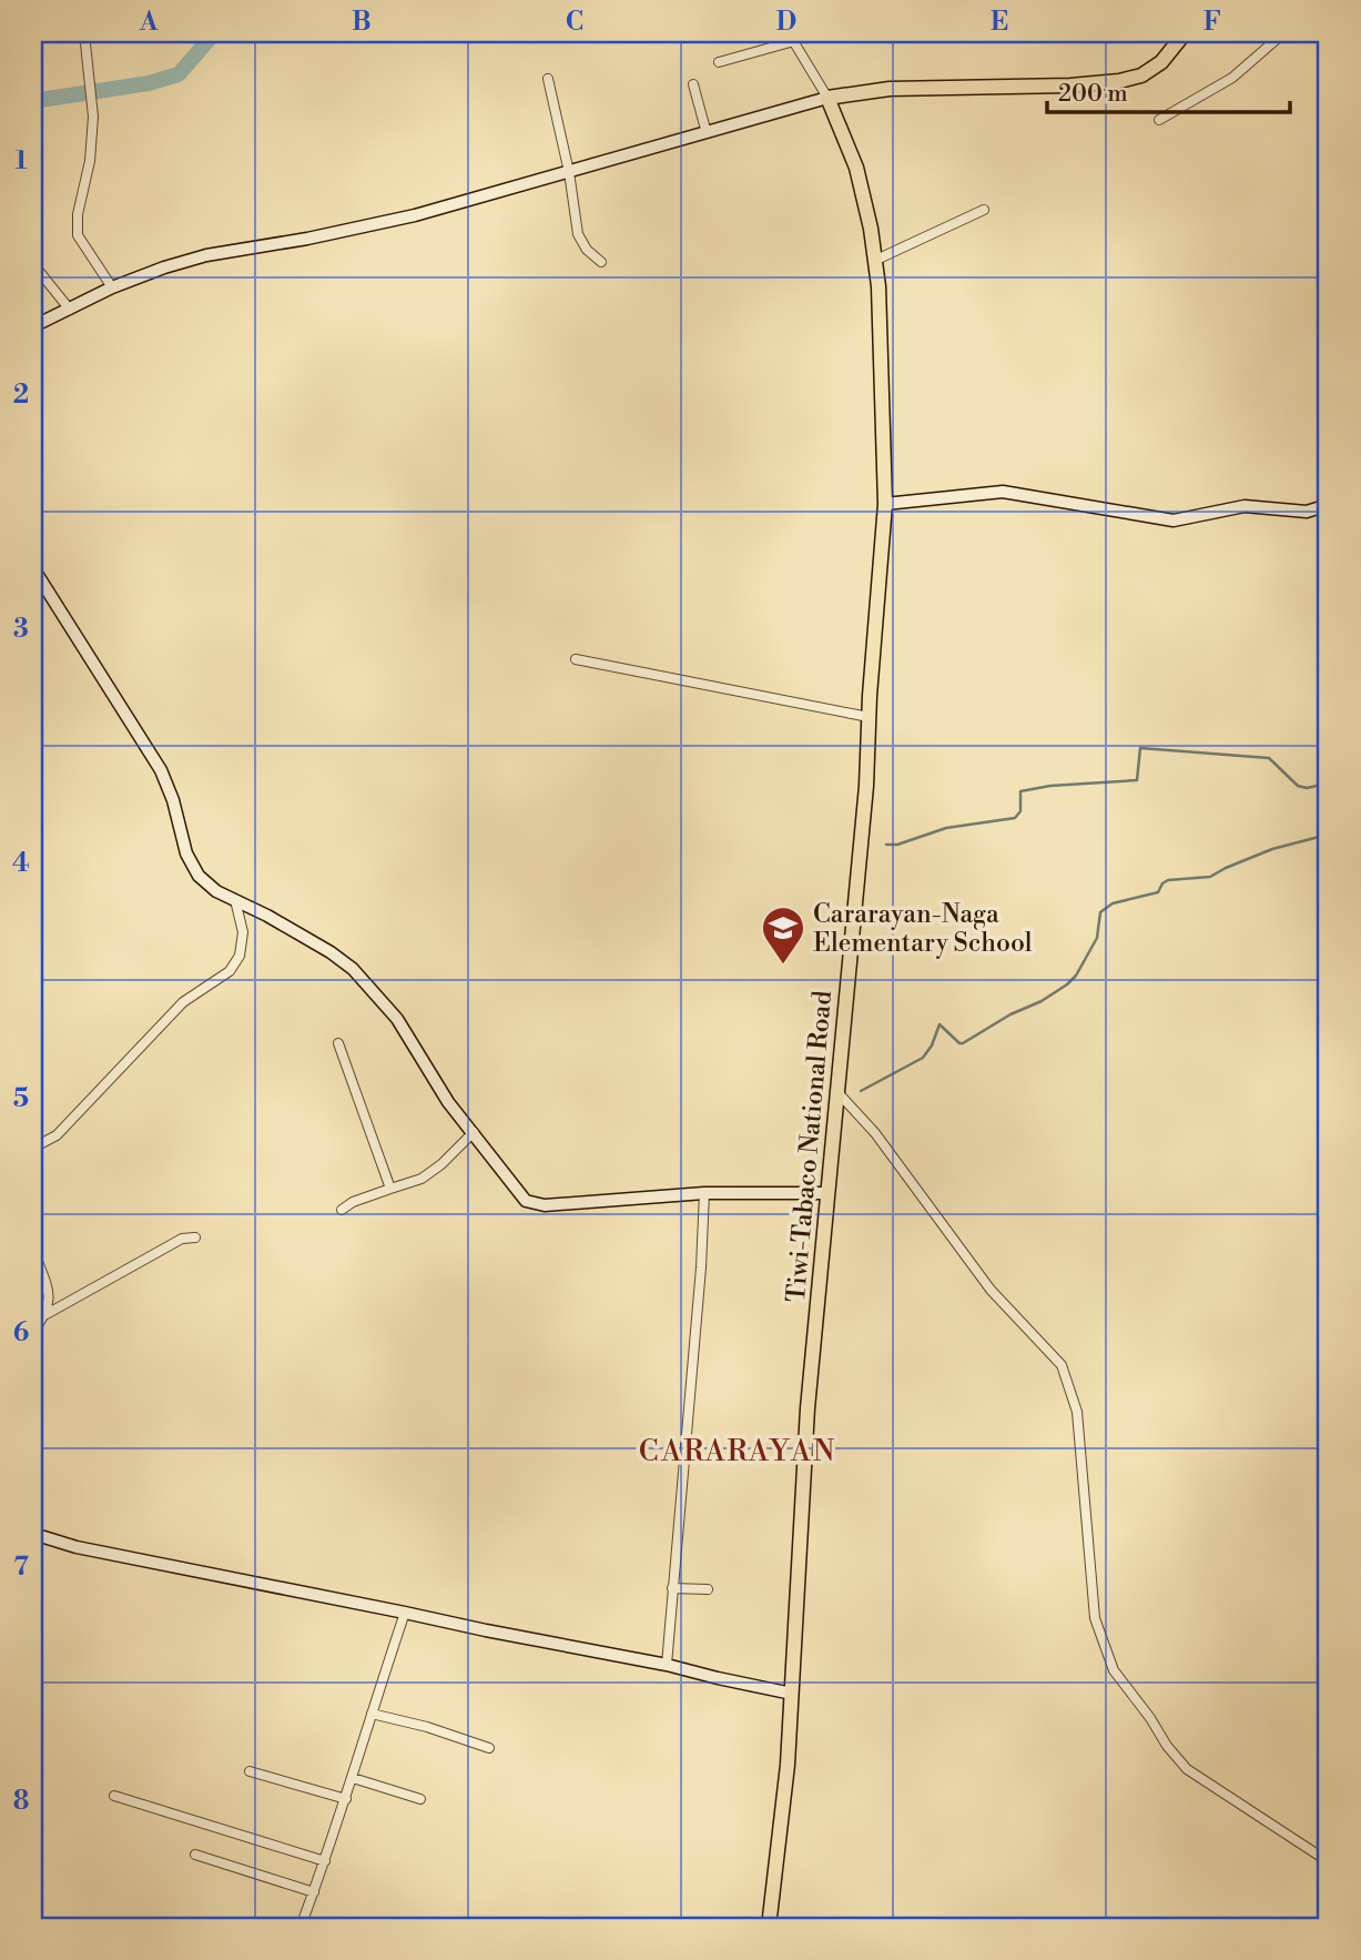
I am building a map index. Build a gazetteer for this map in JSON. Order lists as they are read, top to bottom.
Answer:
{
  "streets": {
    "main road": ["Tiwi-Tabaco National Road"]
  },
  "districts": ["CARARAYAN"],
  "places": {
    "school or university": ["Cararayan-Naga Elementary School"]
  },
  "scale_bar": "200 m",
  "grid": {
    "columns": [
      "A",
      "B",
      "C",
      "D",
      "E",
      "F"
    ],
    "rows": [
      "1",
      "2",
      "3",
      "4",
      "5",
      "6",
      "7",
      "8"
    ]
  }
}
